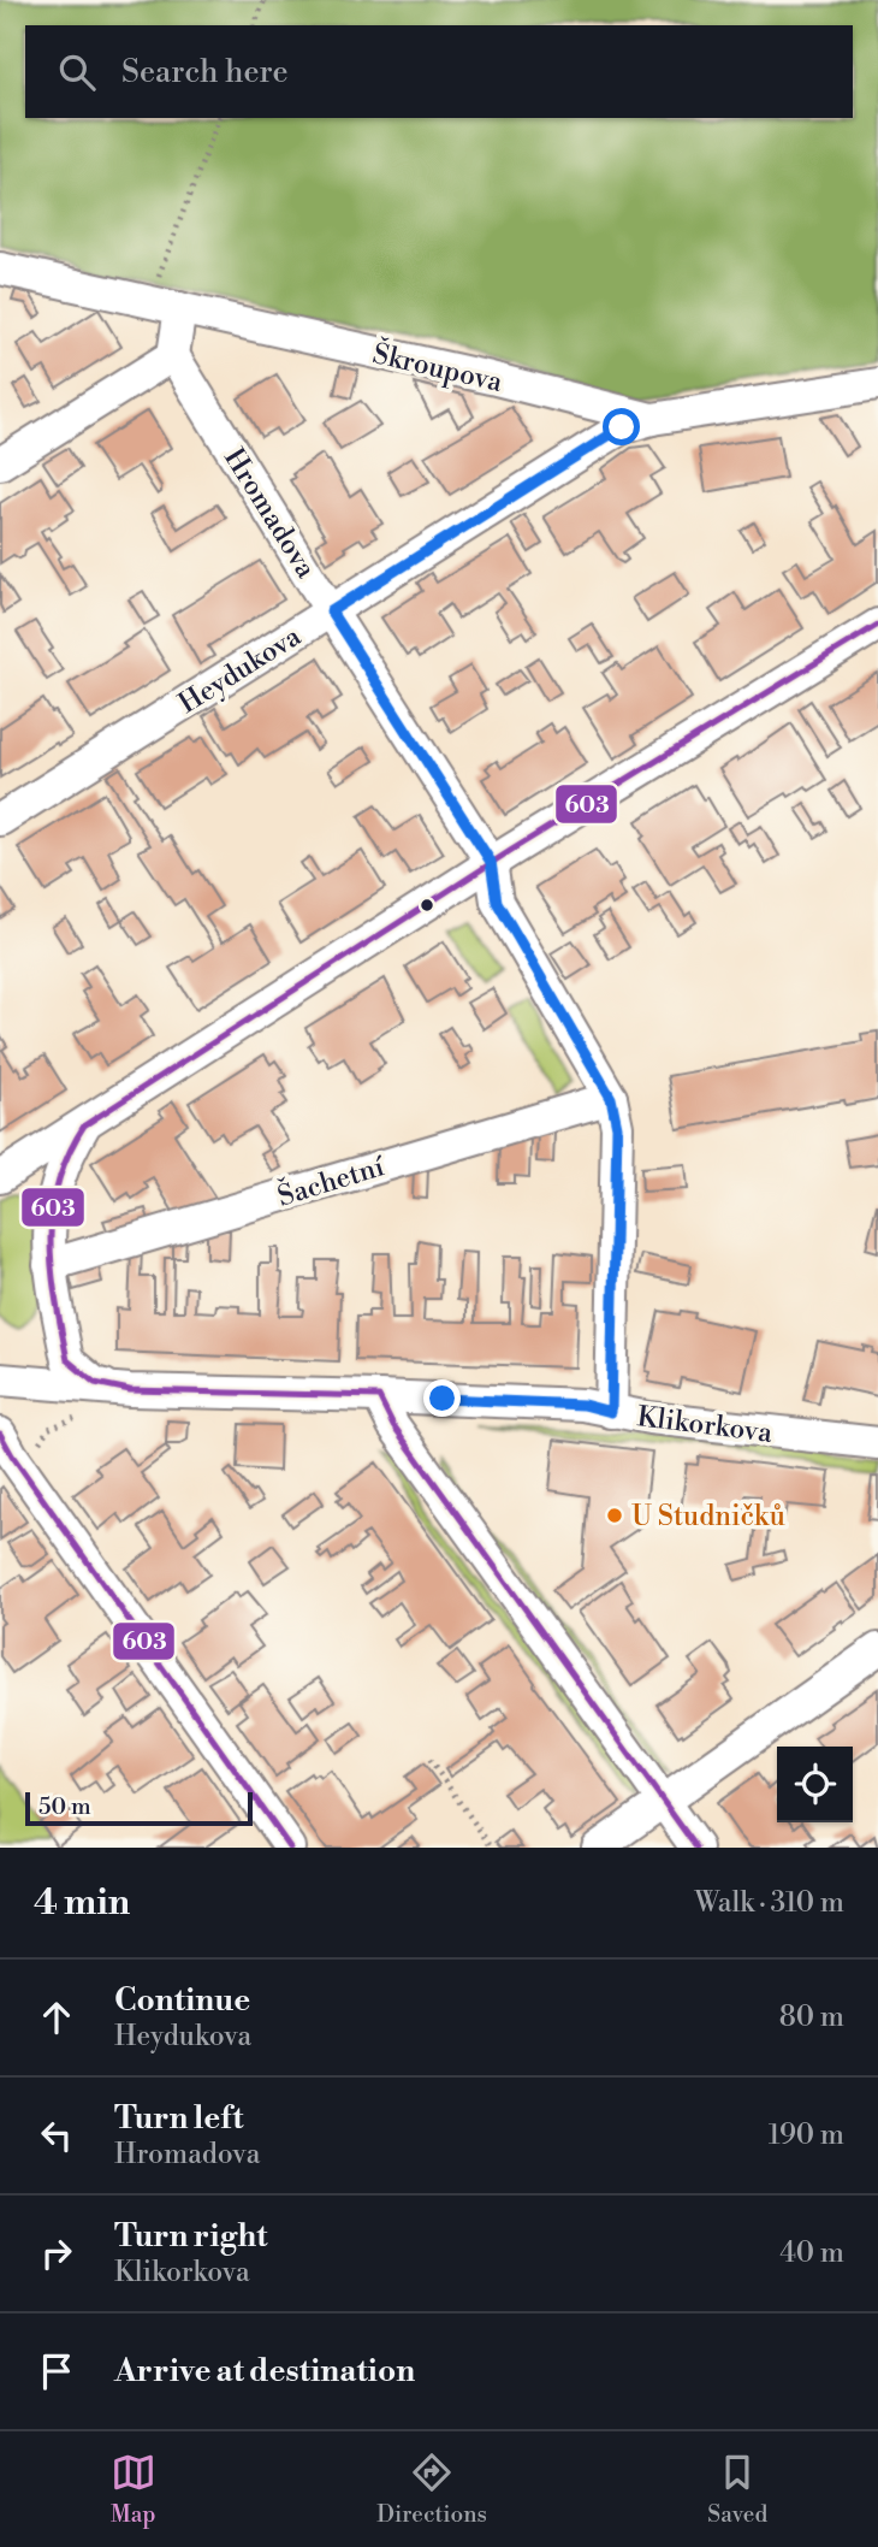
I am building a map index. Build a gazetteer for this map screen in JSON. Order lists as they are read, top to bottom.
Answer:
{
  "streets": {
    "street": [
      "Škroupova",
      "Hromadova",
      "Heydukova",
      "Šachetní",
      "Klikorkova"
    ]
  },
  "crossings": [
    ["Škroupova", "Heydukova"],
    ["Hromadova", "Heydukova"],
    ["Hromadova", "Šachetní"],
    ["Hromadova", "Klikorkova"]
  ],
  "places": ["U Studničků"],
  "lines": ["transit line 603"],
  "scale_bar": "50 m",
  "page": {
    "search": "Search here",
    "scale": "50 m",
    "heading": ["4 min", "Walk · 310 m"],
    "list": [
      ["Continue", "Heydukova", "80 m"],
      ["Turn left", "Hromadova", "190 m"],
      ["Turn right", "Klikorkova", "40 m"],
      "Arrive at destination"
    ],
    "nav": ["Map", "Directions", "Saved"]
  }
}
